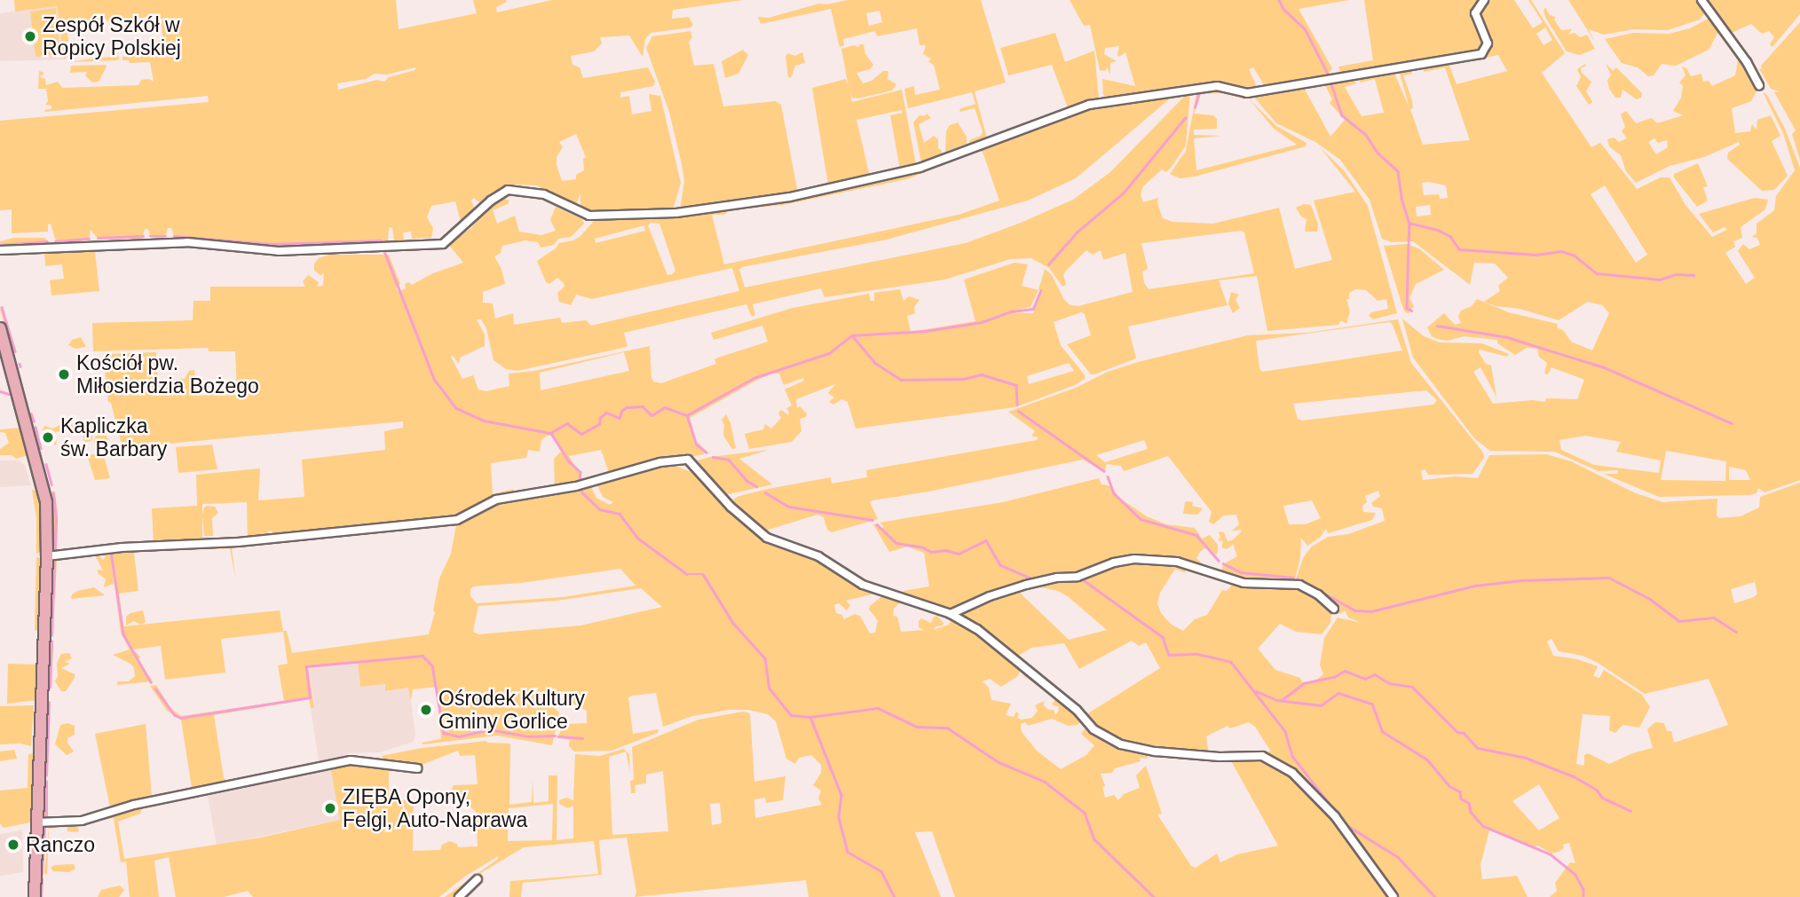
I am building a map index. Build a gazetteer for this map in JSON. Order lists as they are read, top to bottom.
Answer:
{
  "places": [
    "Zespół Szkół w Ropicy Polskiej",
    "Kościół pw. Miłosierdzia Bożego",
    "Kapliczka św. Barbary",
    "Ośrodek Kultury Gminy Gorlice",
    "ZIĘBA Opony, Felgi, Auto-Naprawa",
    "Ranczo"
  ]
}
